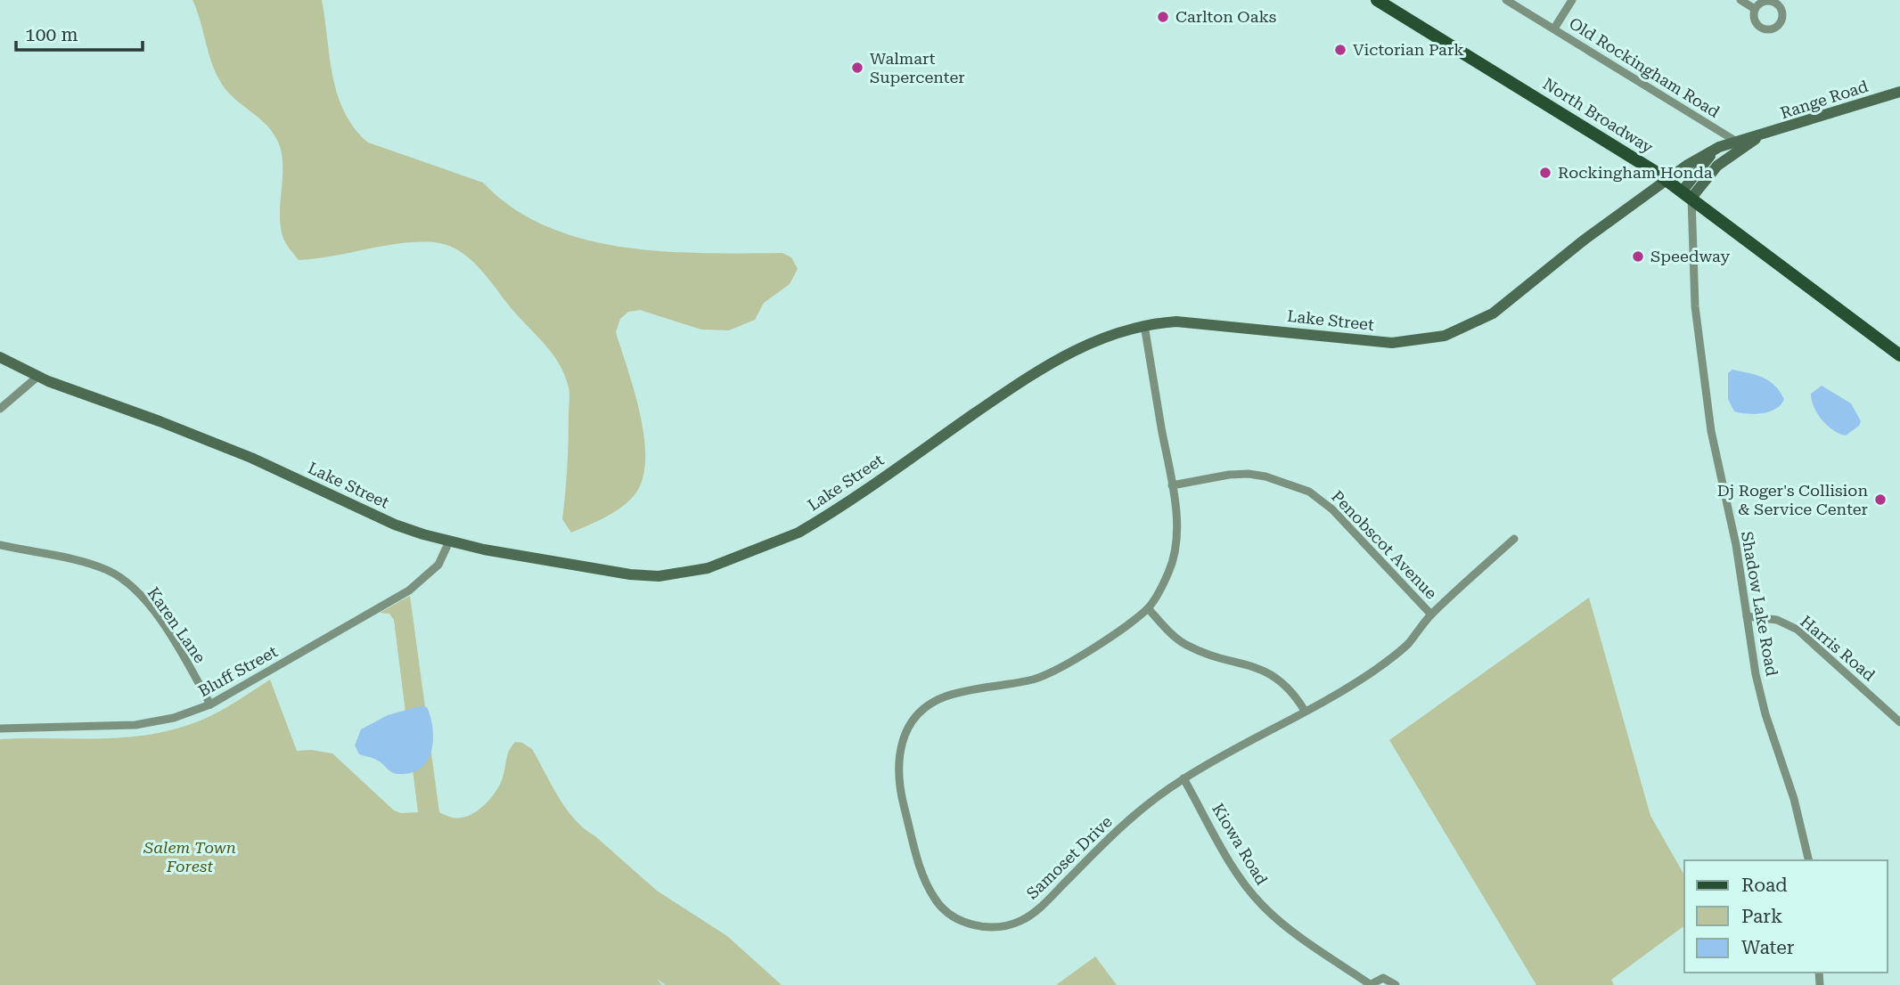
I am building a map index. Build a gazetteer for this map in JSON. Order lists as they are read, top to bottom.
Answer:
{
  "streets": {
    "main road": ["North Broadway"],
    "street": [
      "Old Rockingham Road",
      "Range Road",
      "Lake Street",
      "Penobscot Avenue",
      "Shadow Lake Road",
      "Karen Lane",
      "Harris Road",
      "Bluff Street",
      "Kiowa Road",
      "Samoset Drive"
    ]
  },
  "crossings": [
    ["Old Rockingham Road", "Range Road"],
    ["Range Road", "North Broadway"],
    ["Range Road", "Lake Street"],
    ["Range Road", "Shadow Lake Road"],
    ["North Broadway", "Lake Street"],
    ["North Broadway", "Shadow Lake Road"],
    ["Lake Street", "Bluff Street"],
    ["Lake Street", "Samoset Drive"],
    ["Penobscot Avenue", "Samoset Drive"],
    ["Shadow Lake Road", "Harris Road"],
    ["Karen Lane", "Bluff Street"],
    ["Kiowa Road", "Samoset Drive"]
  ],
  "parks": ["Salem Town Forest"],
  "places": [
    "Carlton Oaks",
    "Victorian Park",
    "Walmart Supercenter",
    "Rockingham Honda",
    "Speedway",
    "Dj Roger's Collision & Service Center"
  ],
  "legend": ["Road", "Park", "Water"],
  "scale_bar": "100 m"
}
